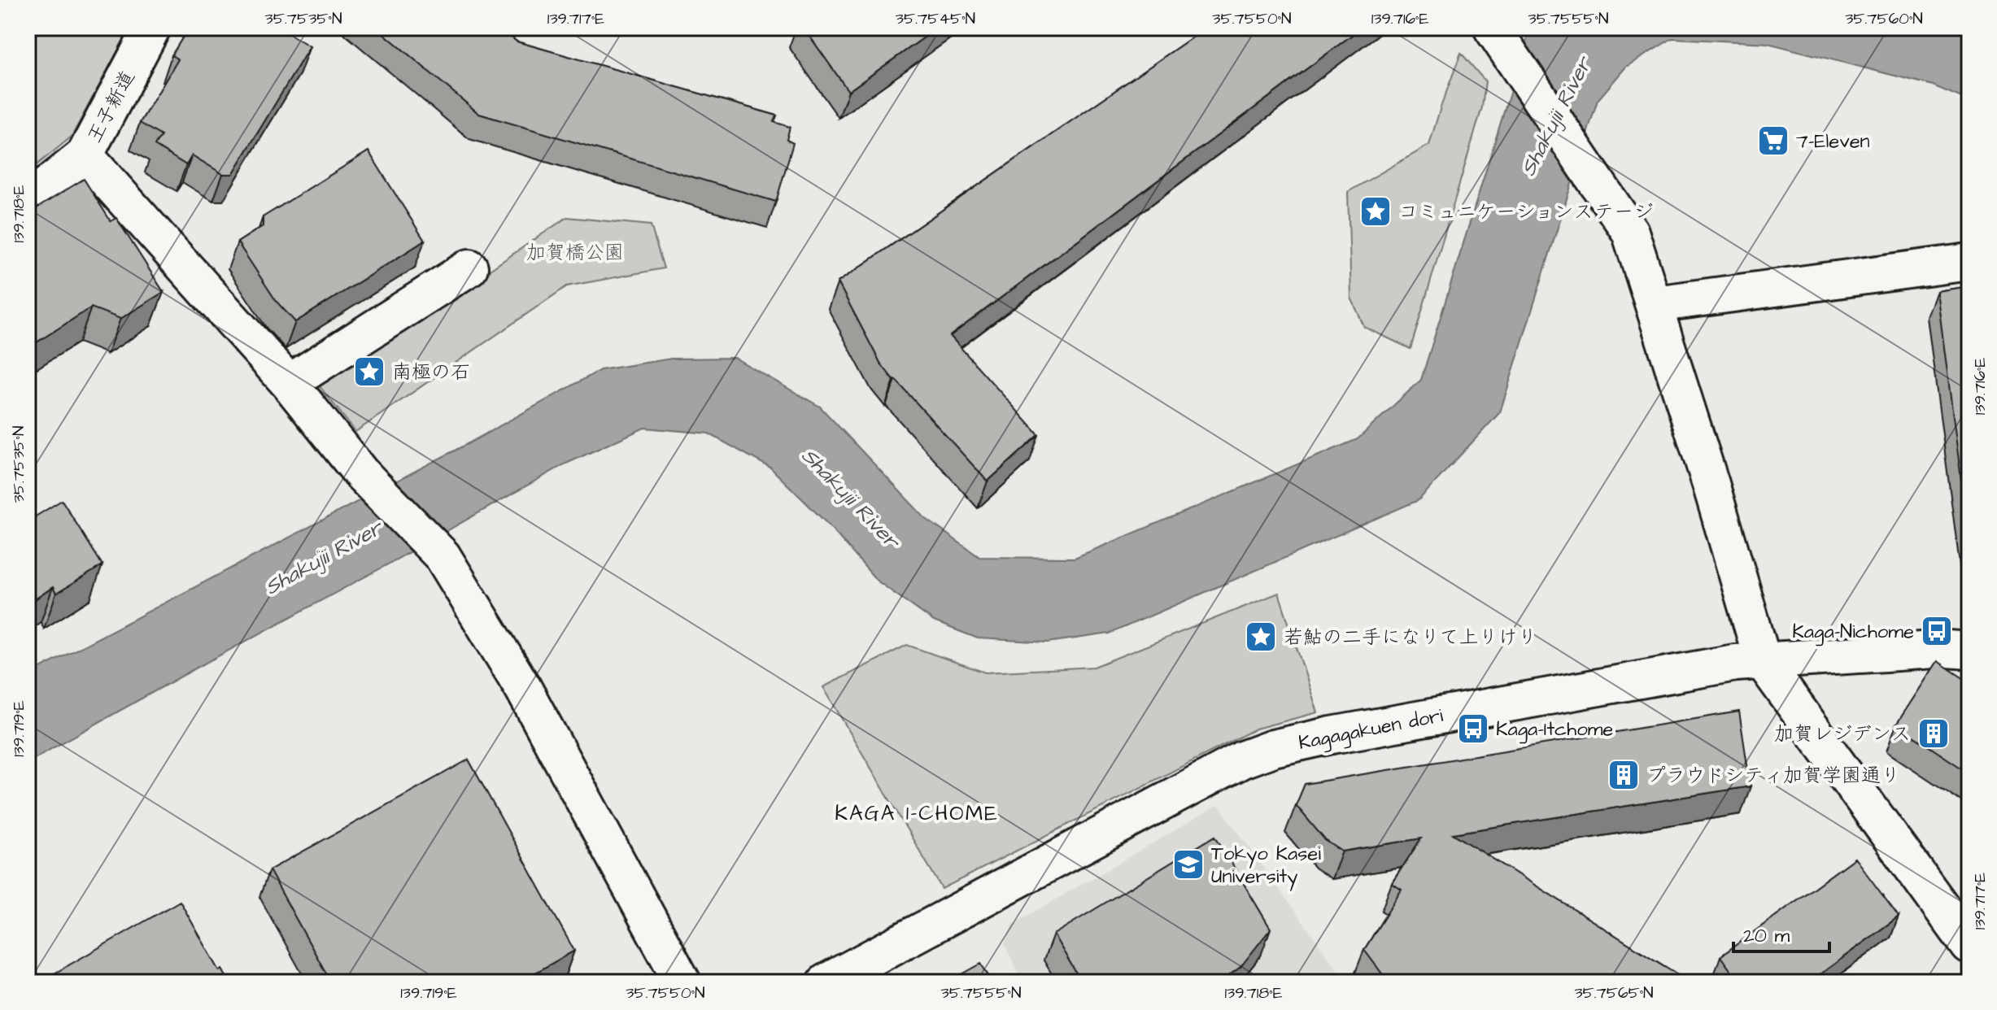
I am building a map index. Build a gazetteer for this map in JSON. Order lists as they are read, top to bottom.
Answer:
{
  "streets": {
    "street": ["王子新道", "Kagagakuen dori"]
  },
  "districts": ["KAGA 1-CHOME"],
  "water": ["Shakujii River"],
  "parks": ["加賀橋公園"],
  "places": {
    "supermarket": ["7-Eleven"],
    "place": ["コミュニケーションステージ", "南極の石", "若鮎の二手になりて上りけり"],
    "bus stop": ["Kaga-Nichome", "Kaga-Itchome"],
    "building": ["加賀レジデンス", "プラウドシティ加賀学園通り"],
    "school or university": ["Tokyo Kasei University"]
  },
  "scale_bar": "20 m",
  "coordinates": [
    "35.7535°N",
    "139.717°E",
    "35.7545°N",
    "35.7550°N",
    "139.716°E",
    "35.7555°N",
    "35.7560°N",
    "139.718°E",
    "139.719°E",
    "35.7565°N"
  ]
}
